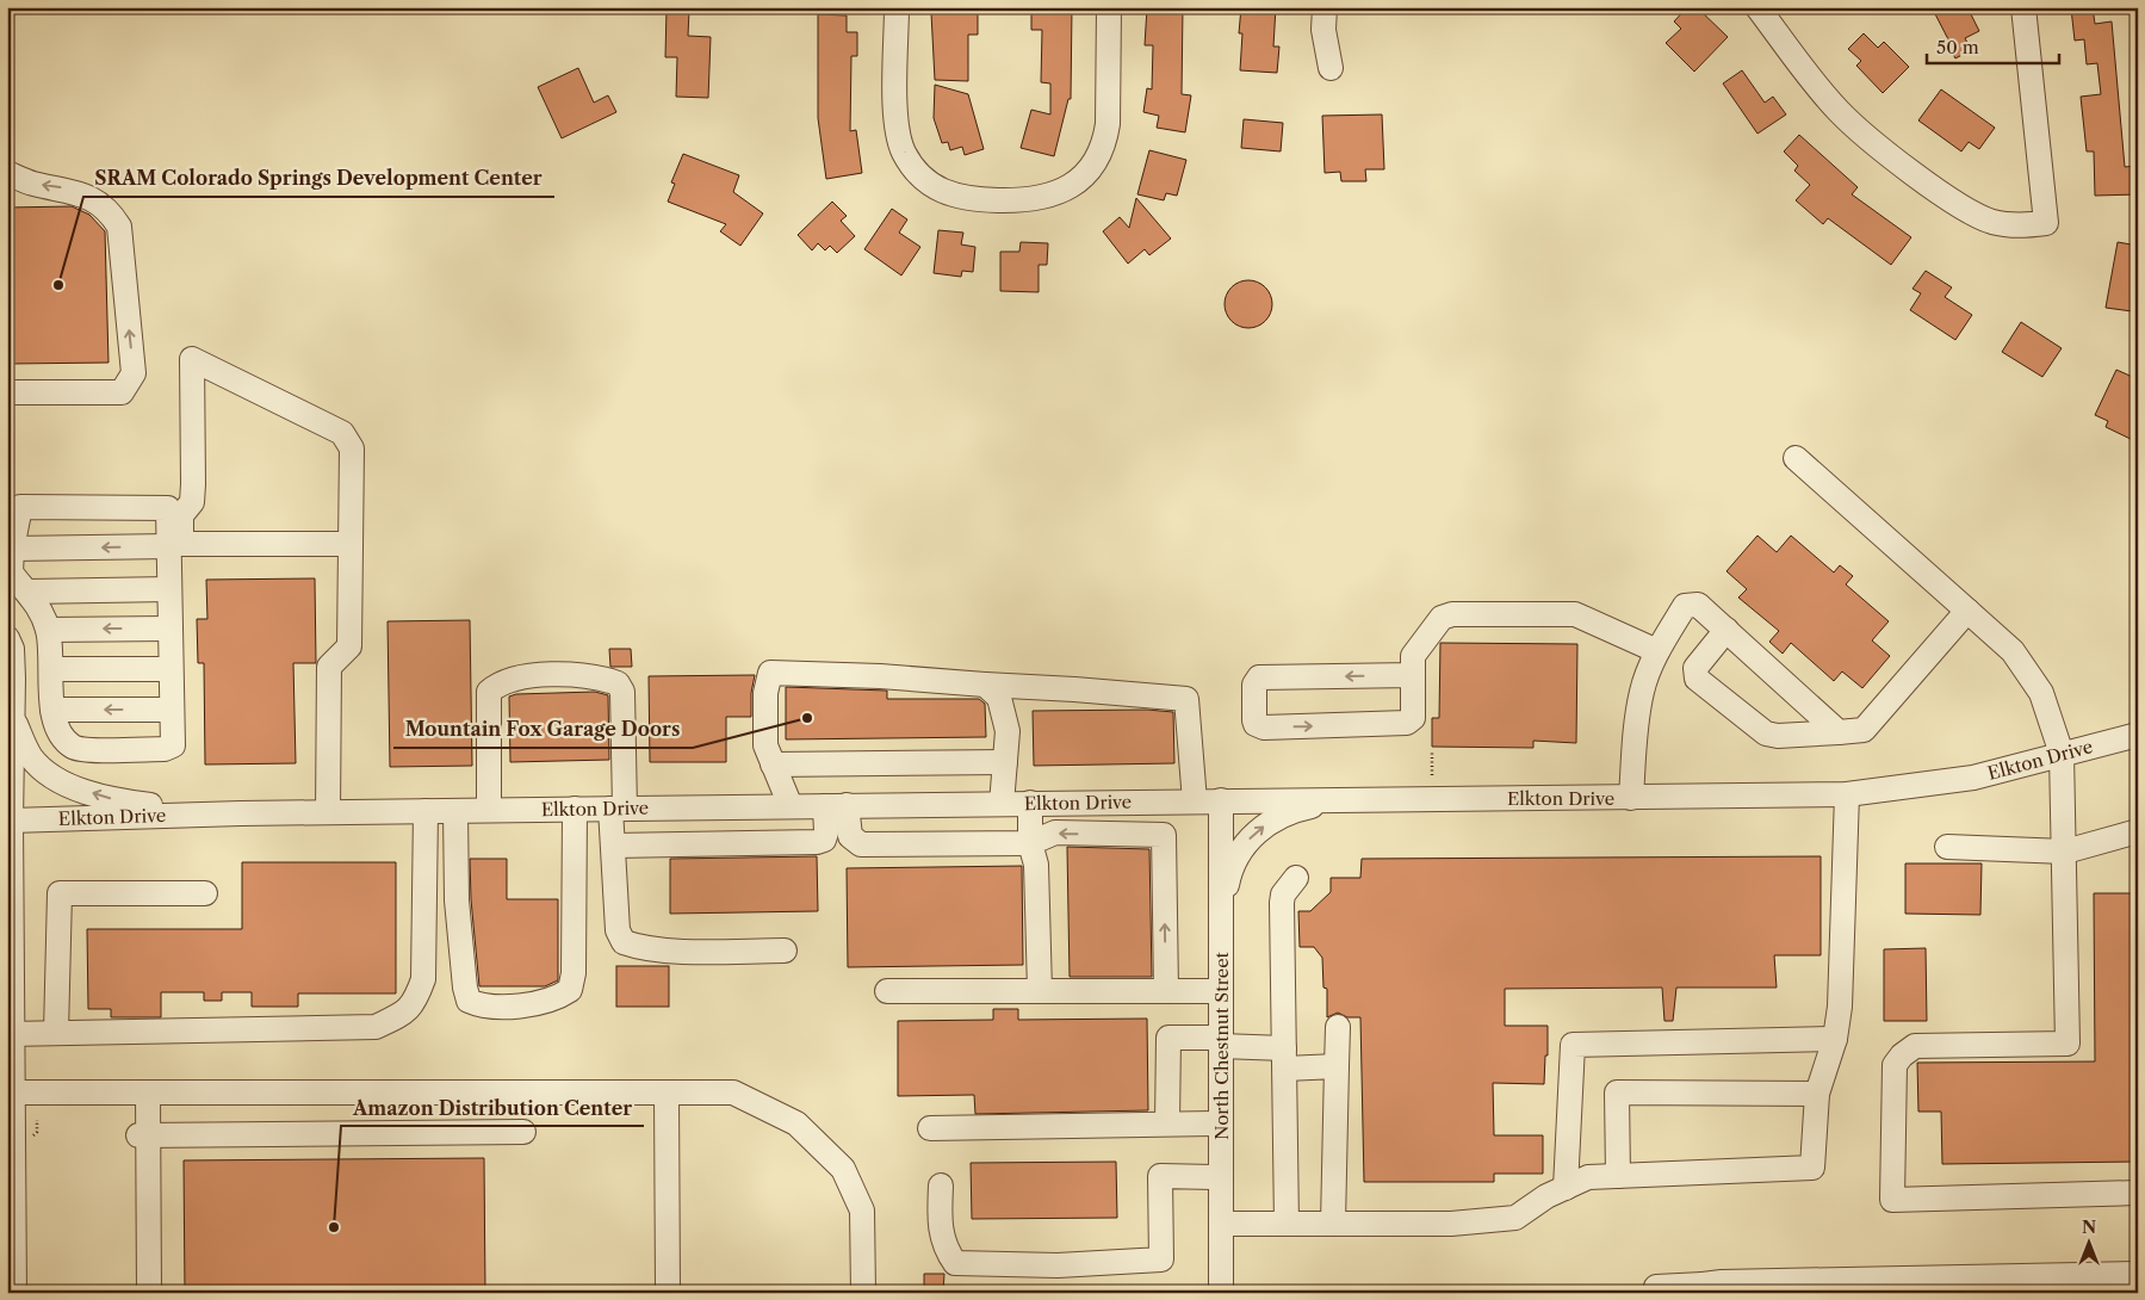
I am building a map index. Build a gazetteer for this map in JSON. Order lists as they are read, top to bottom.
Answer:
{
  "streets": {
    "street": ["Elkton Drive", "North Chestnut Street"]
  },
  "crossings": [
    ["Elkton Drive", "North Chestnut Street"]
  ],
  "places": ["SRAM Colorado Springs Development Center", "Mountain Fox Garage Doors", "Amazon Distribution Center"],
  "scale_bar": "50 m",
  "north": "top"
}
